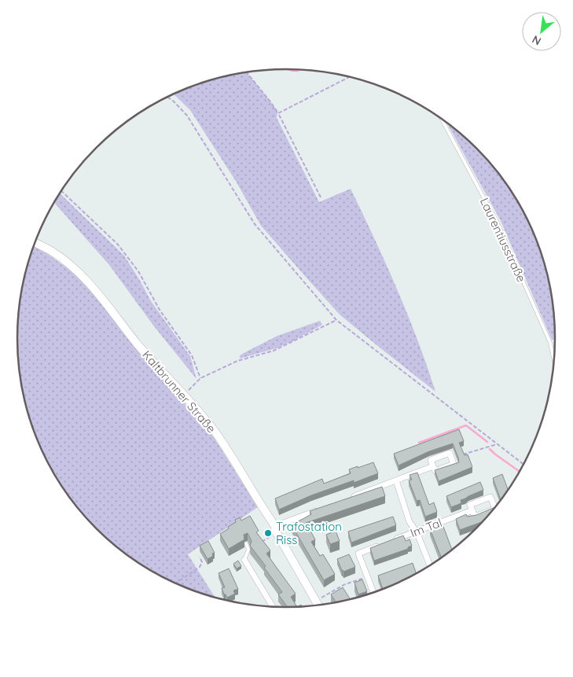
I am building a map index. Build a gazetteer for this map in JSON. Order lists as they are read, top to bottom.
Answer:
{
  "streets": {
    "street": ["Kaltbrunner Straße", "Im Tal"],
    "lane": ["Laurentiusstraße"]
  },
  "places": ["Trafostation Riss"],
  "north": "bottom left"
}
